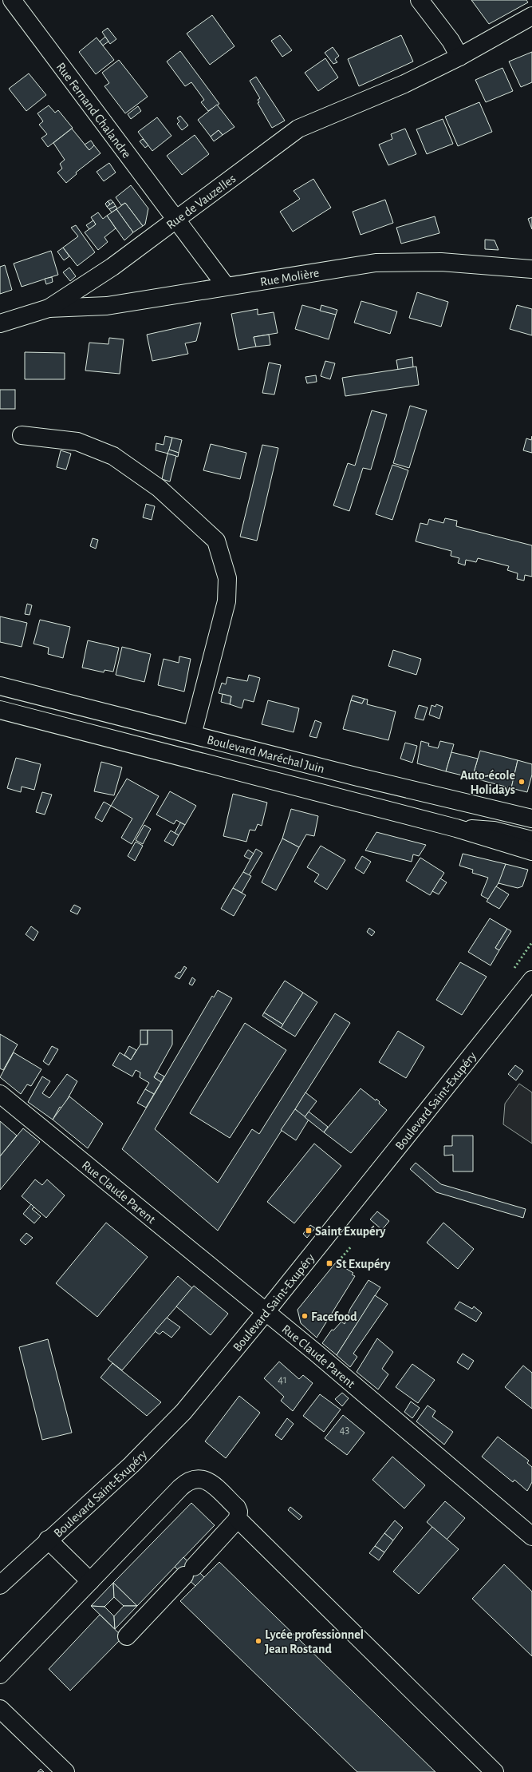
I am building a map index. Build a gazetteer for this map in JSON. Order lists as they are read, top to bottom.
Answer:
{
  "streets": {
    "street": [
      "Rue Fernand Chalandre",
      "Rue de Vauzelles",
      "Rue Molière",
      "Boulevard Maréchal Juin",
      "Boulevard Saint-Exupéry",
      "Rue Claude Parent"
    ]
  },
  "crossings": [
    ["Rue Fernand Chalandre", "Rue de Vauzelles"],
    ["Rue Fernand Chalandre", "Rue Molière"],
    ["Rue de Vauzelles", "Rue Molière"],
    ["Boulevard Saint-Exupéry", "Rue Claude Parent"]
  ],
  "places": {
    "other": ["Auto-école Holidays", "Facefood", "Lycée professionnel Jean Rostand"],
    "transit": ["Saint Exupéry", "St Exupéry"]
  },
  "house_numbers": ["41", "43"]
}
